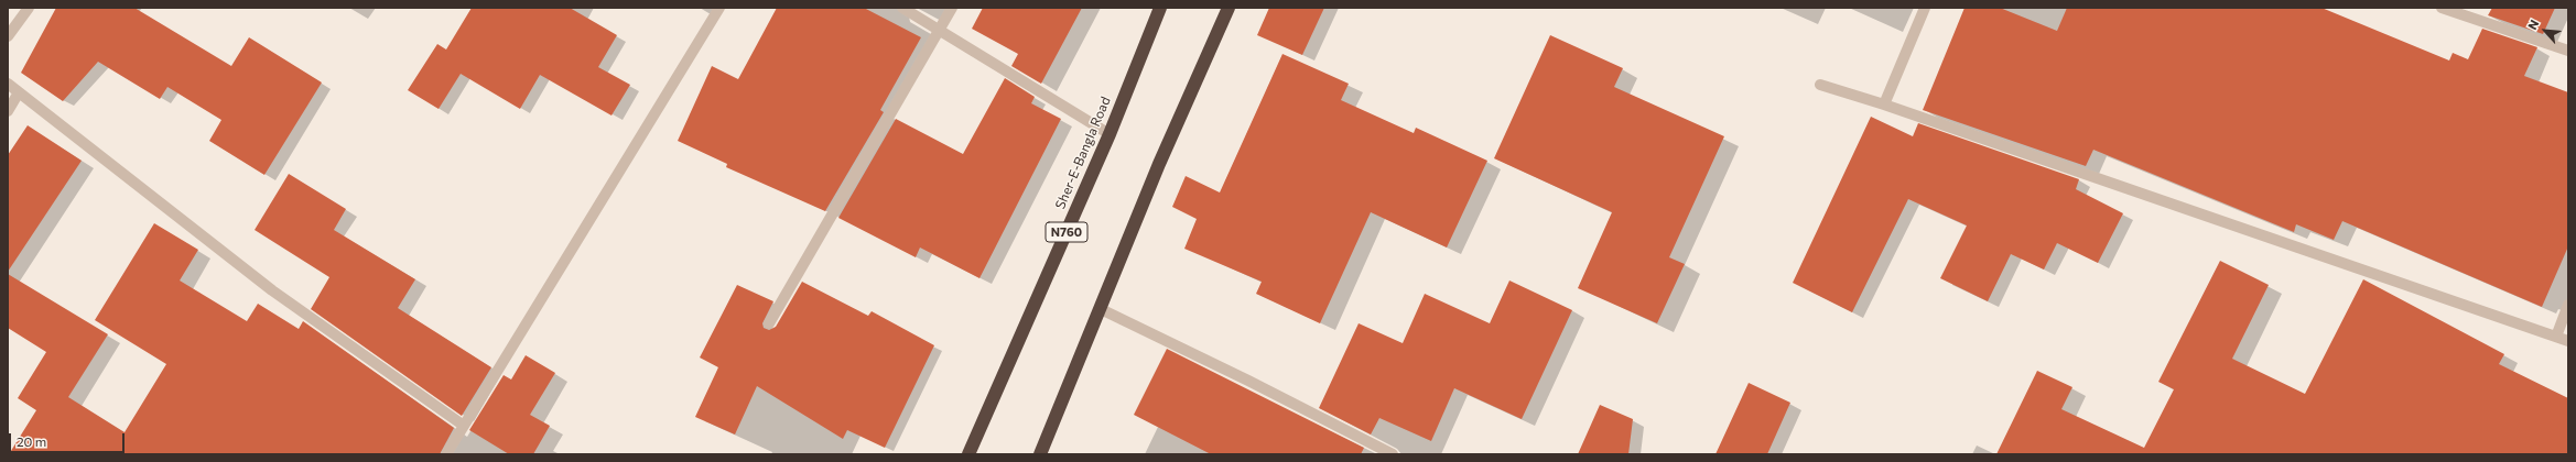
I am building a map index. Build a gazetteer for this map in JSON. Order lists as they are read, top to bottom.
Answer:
{
  "streets": {
    "highway": ["Sher-E-Bangla Road", "N760"]
  },
  "scale_bar": "20 m",
  "north": "top left"
}
